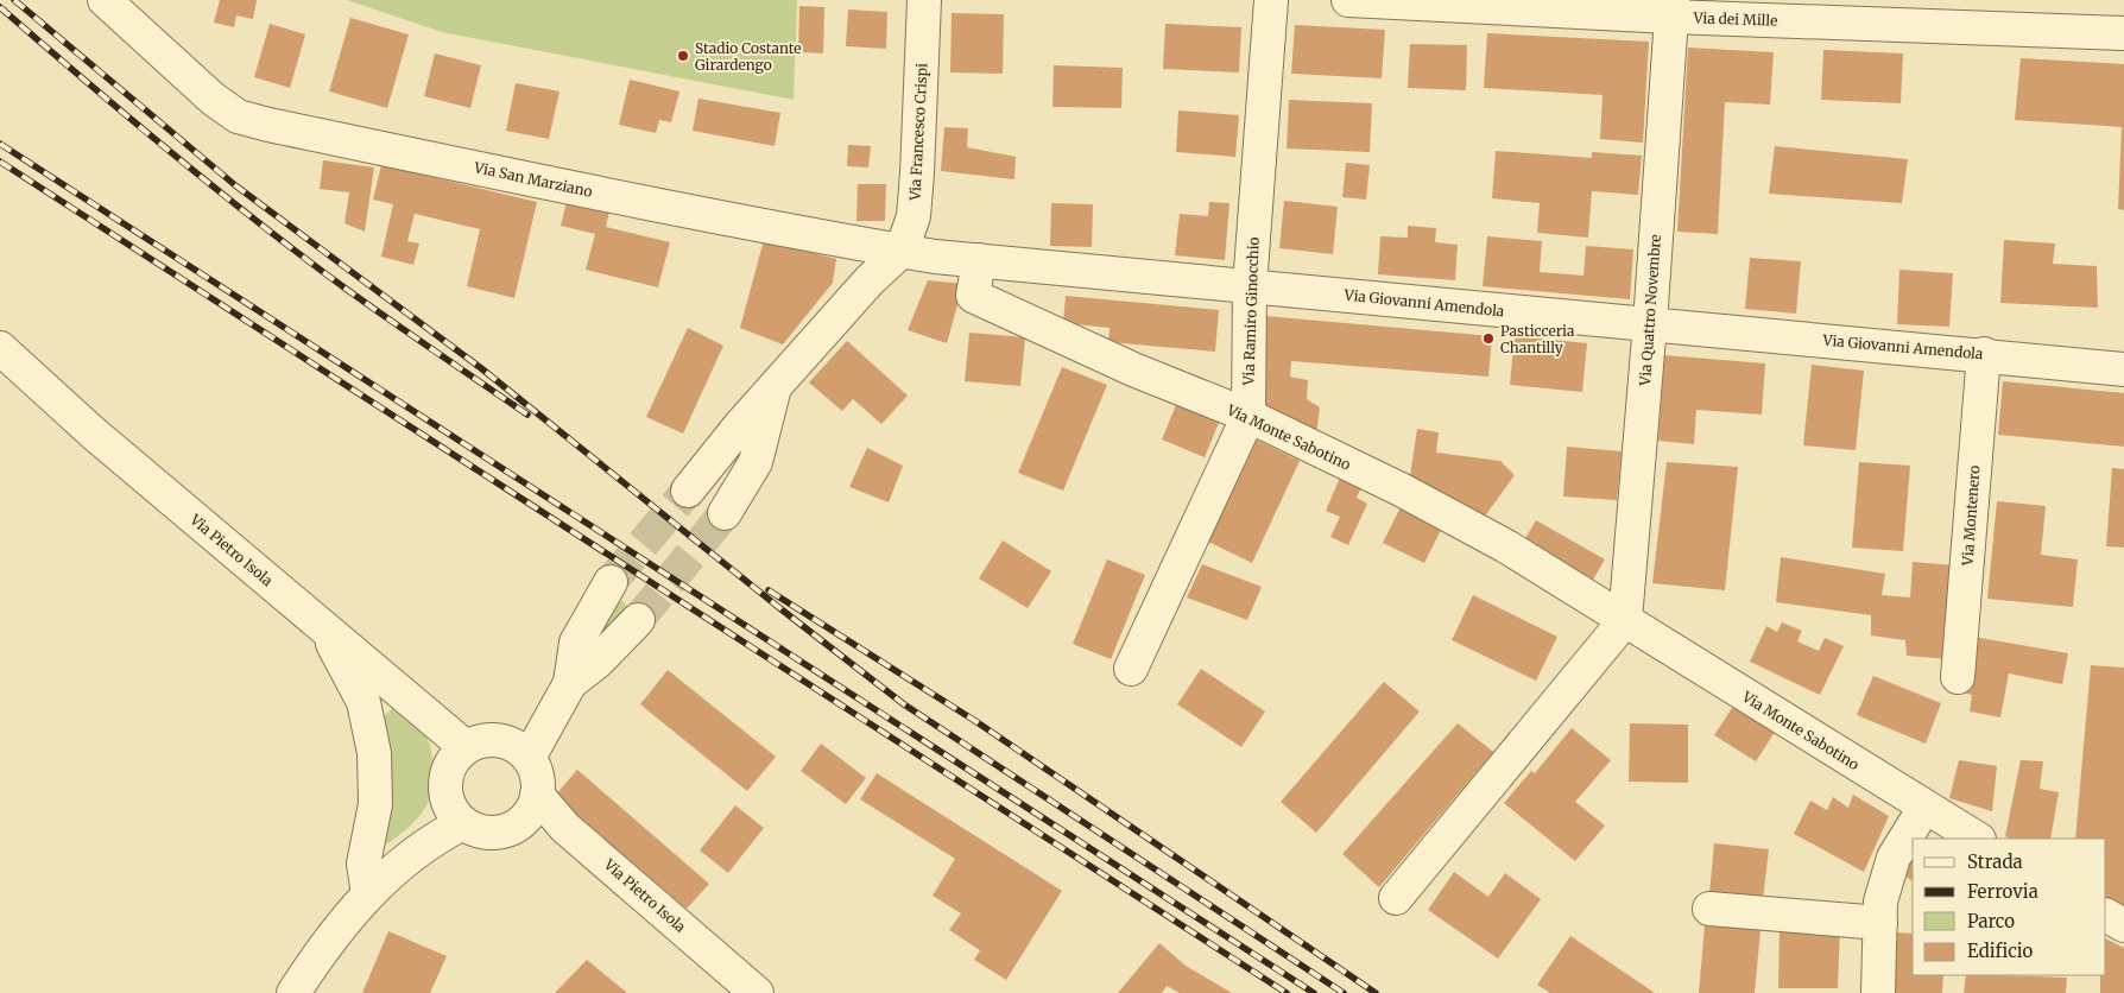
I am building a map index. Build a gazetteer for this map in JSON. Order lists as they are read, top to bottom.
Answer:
{
  "streets": {
    "street": [
      "Via dei Mille",
      "Via Francesco Crispi",
      "Via San Marziano",
      "Via Giovanni Amendola",
      "Via Quattro Novembre",
      "Via Ramiro Ginocchio",
      "Via Monte Sabotino",
      "Via Montenero",
      "Via Pietro Isola"
    ]
  },
  "crossings": [
    ["Via dei Mille", "Via Quattro Novembre"],
    ["Via Francesco Crispi", "Via San Marziano"],
    ["Via Francesco Crispi", "Via Giovanni Amendola"],
    ["Via San Marziano", "Via Giovanni Amendola"],
    ["Via Giovanni Amendola", "Via Quattro Novembre"],
    ["Via Giovanni Amendola", "Via Ramiro Ginocchio"],
    ["Via Giovanni Amendola", "Via Monte Sabotino"],
    ["Via Giovanni Amendola", "Via Montenero"],
    ["Via Quattro Novembre", "Via Monte Sabotino"],
    ["Via Ramiro Ginocchio", "Via Monte Sabotino"]
  ],
  "places": ["Stadio Costante Girardengo", "Pasticceria Chantilly"],
  "legend": [
    "Strada",
    "Ferrovia",
    "Parco",
    "Edificio"
  ]
}
